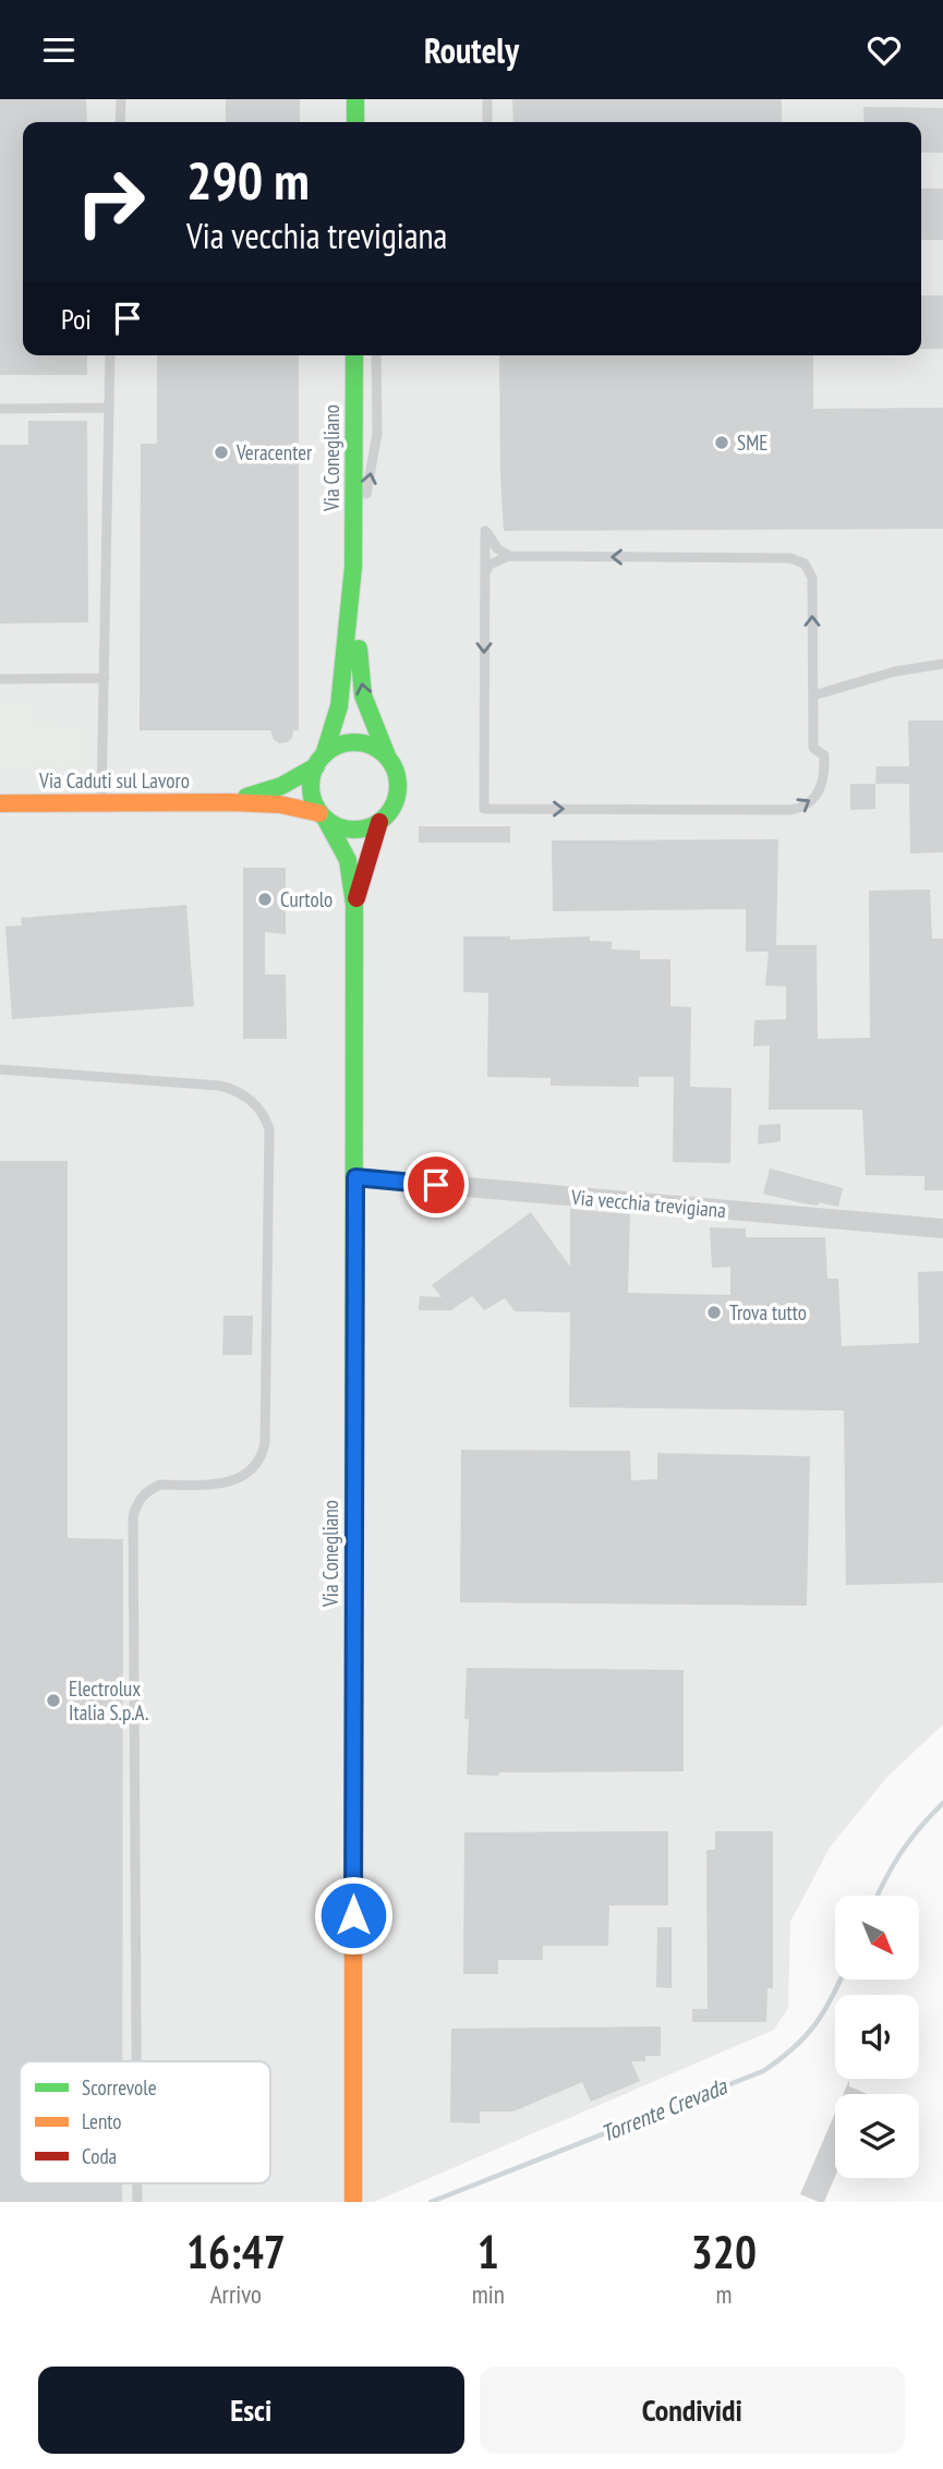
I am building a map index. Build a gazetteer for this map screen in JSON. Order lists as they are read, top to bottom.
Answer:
{
  "streets": {
    "main road": ["Via Conegliano", "Via Caduti sul Lavoro"],
    "street": ["Via vecchia trevigiana"]
  },
  "crossings": [
    ["Via Conegliano", "Via Caduti sul Lavoro"],
    ["Via Conegliano", "Via vecchia trevigiana"]
  ],
  "water": ["Torrente Crevada"],
  "places": [
    "SME",
    "Veracenter",
    "Curtolo",
    "Trova tutto",
    "Electrolux Italia S.p.A."
  ],
  "legend": ["Scorrevole", "Lento", "Coda"],
  "north": "bottom right",
  "page": {
    "header": "Routely",
    "turn": ["290 m", "Via vecchia trevigiana"],
    "then": "Poi",
    "eta": [
      "16:47",
      "Arrivo",
      "1",
      "min",
      "320",
      "m"
    ],
    "buttons": ["Esci", "Condividi"]
  }
}
